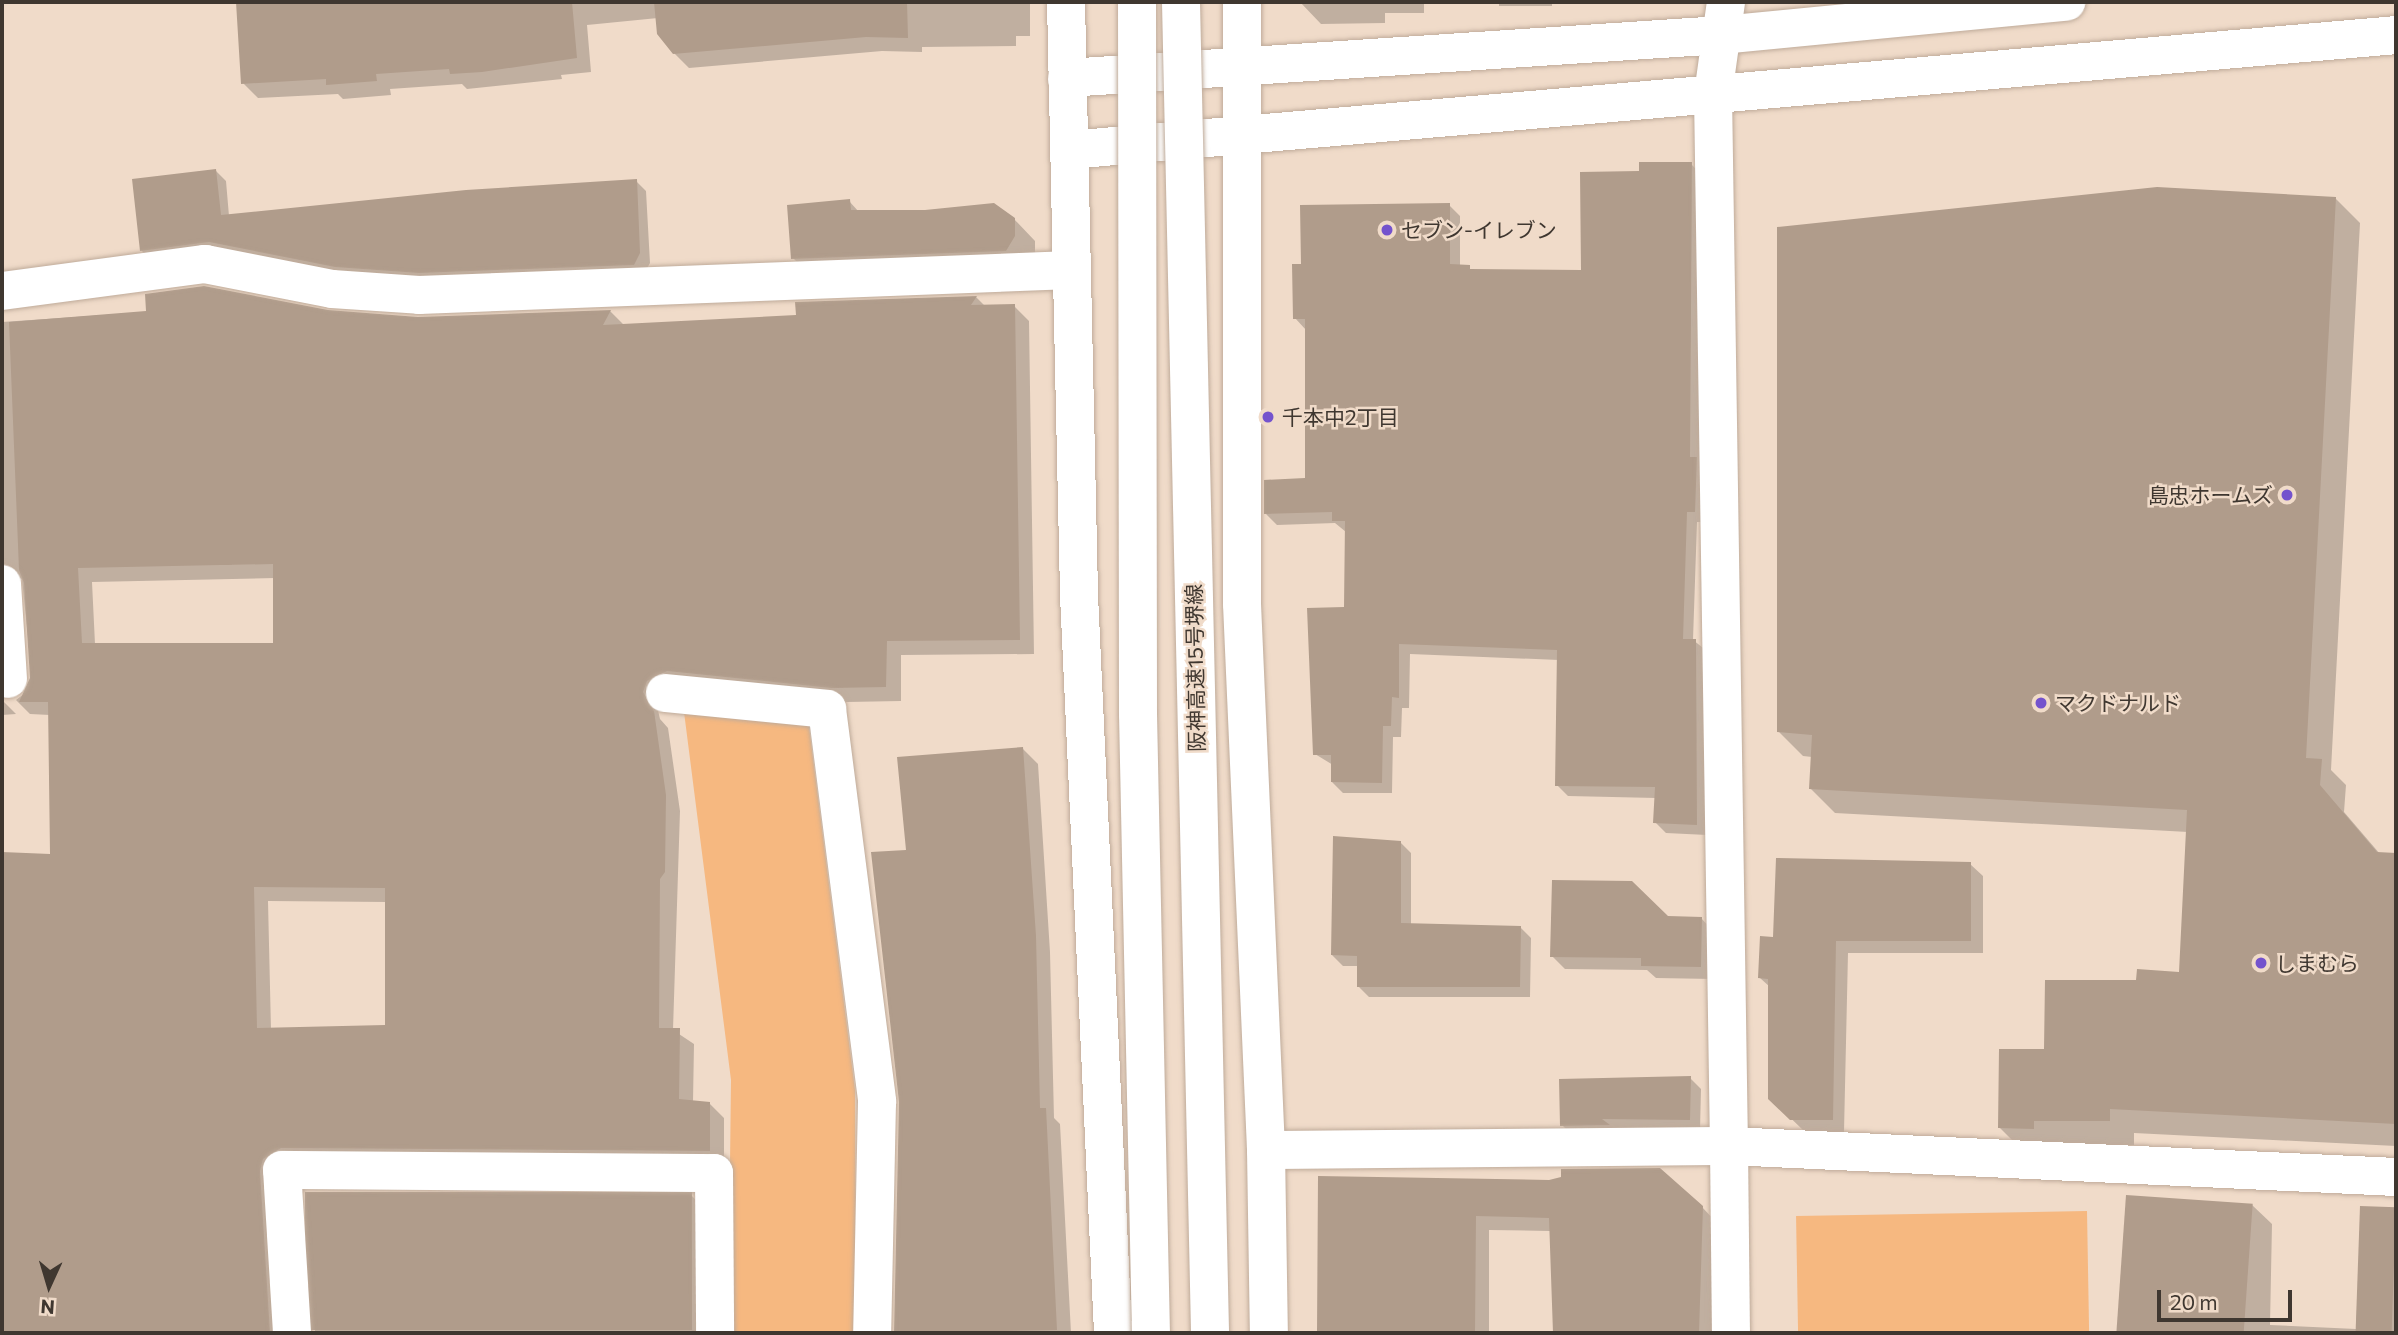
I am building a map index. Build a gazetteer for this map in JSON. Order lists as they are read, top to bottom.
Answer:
{
  "streets": {
    "main road": ["阪神高速15号堺線"]
  },
  "places": [
    "セブン-イレブン",
    "千本中2丁目",
    "島忠ホームズ",
    "マクドナルド",
    "しまむら"
  ],
  "scale_bar": "20 m",
  "north": "bottom"
}
